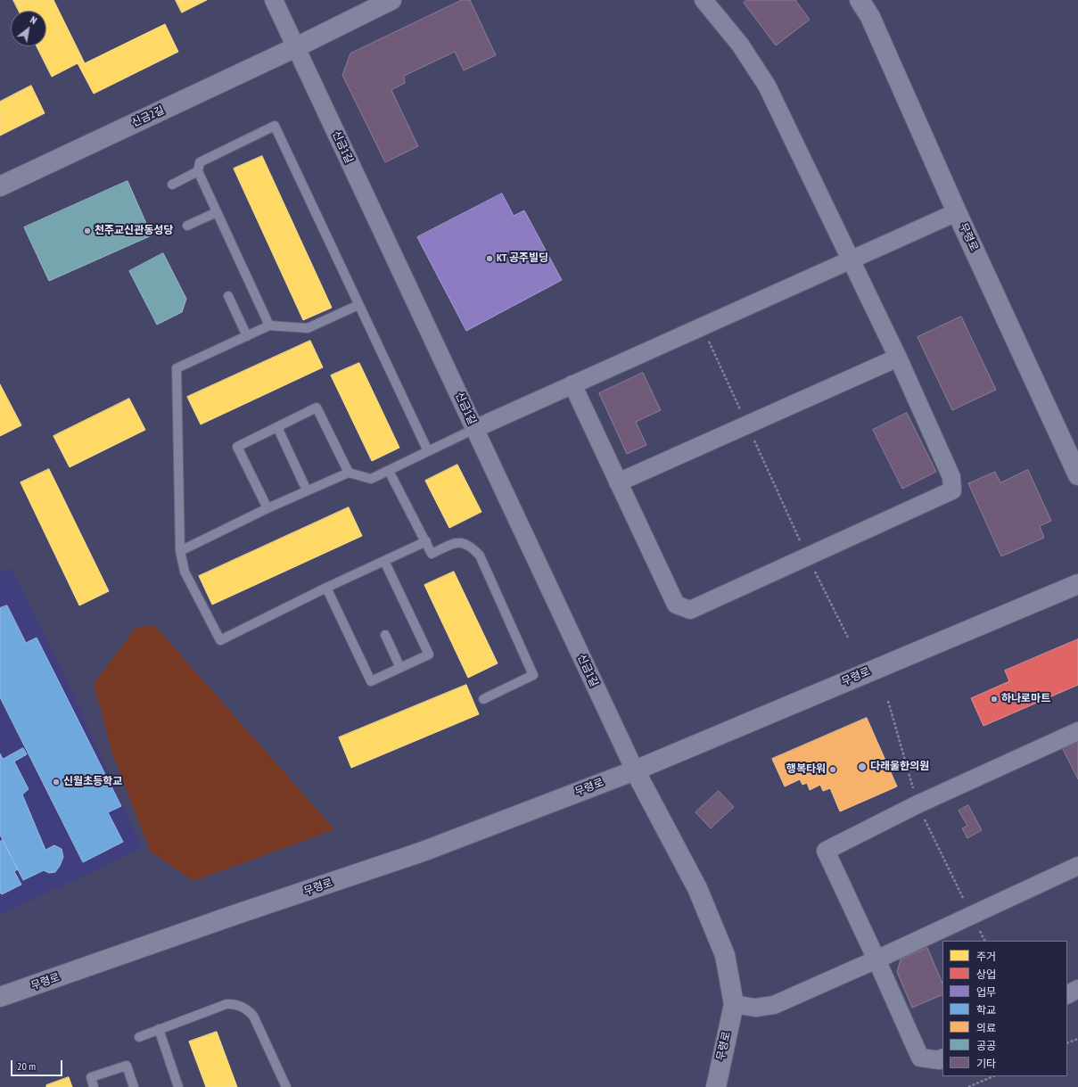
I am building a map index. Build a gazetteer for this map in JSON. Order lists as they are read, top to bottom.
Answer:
{
  "streets": {
    "street": ["신금2길", "신금1길", "무령로"]
  },
  "crossings": [
    ["신금2길", "신금1길"],
    ["신금1길", "무령로"]
  ],
  "places": [
    "천주교신관동성당",
    "KT 공주빌딩",
    "하나로마트",
    "다래울한의원",
    "행복타워",
    "신월초등학교"
  ],
  "legend": [
    "주거",
    "상업",
    "업무",
    "학교",
    "의료",
    "공공",
    "기타"
  ],
  "scale_bar": "20 m",
  "north": "top right"
}
